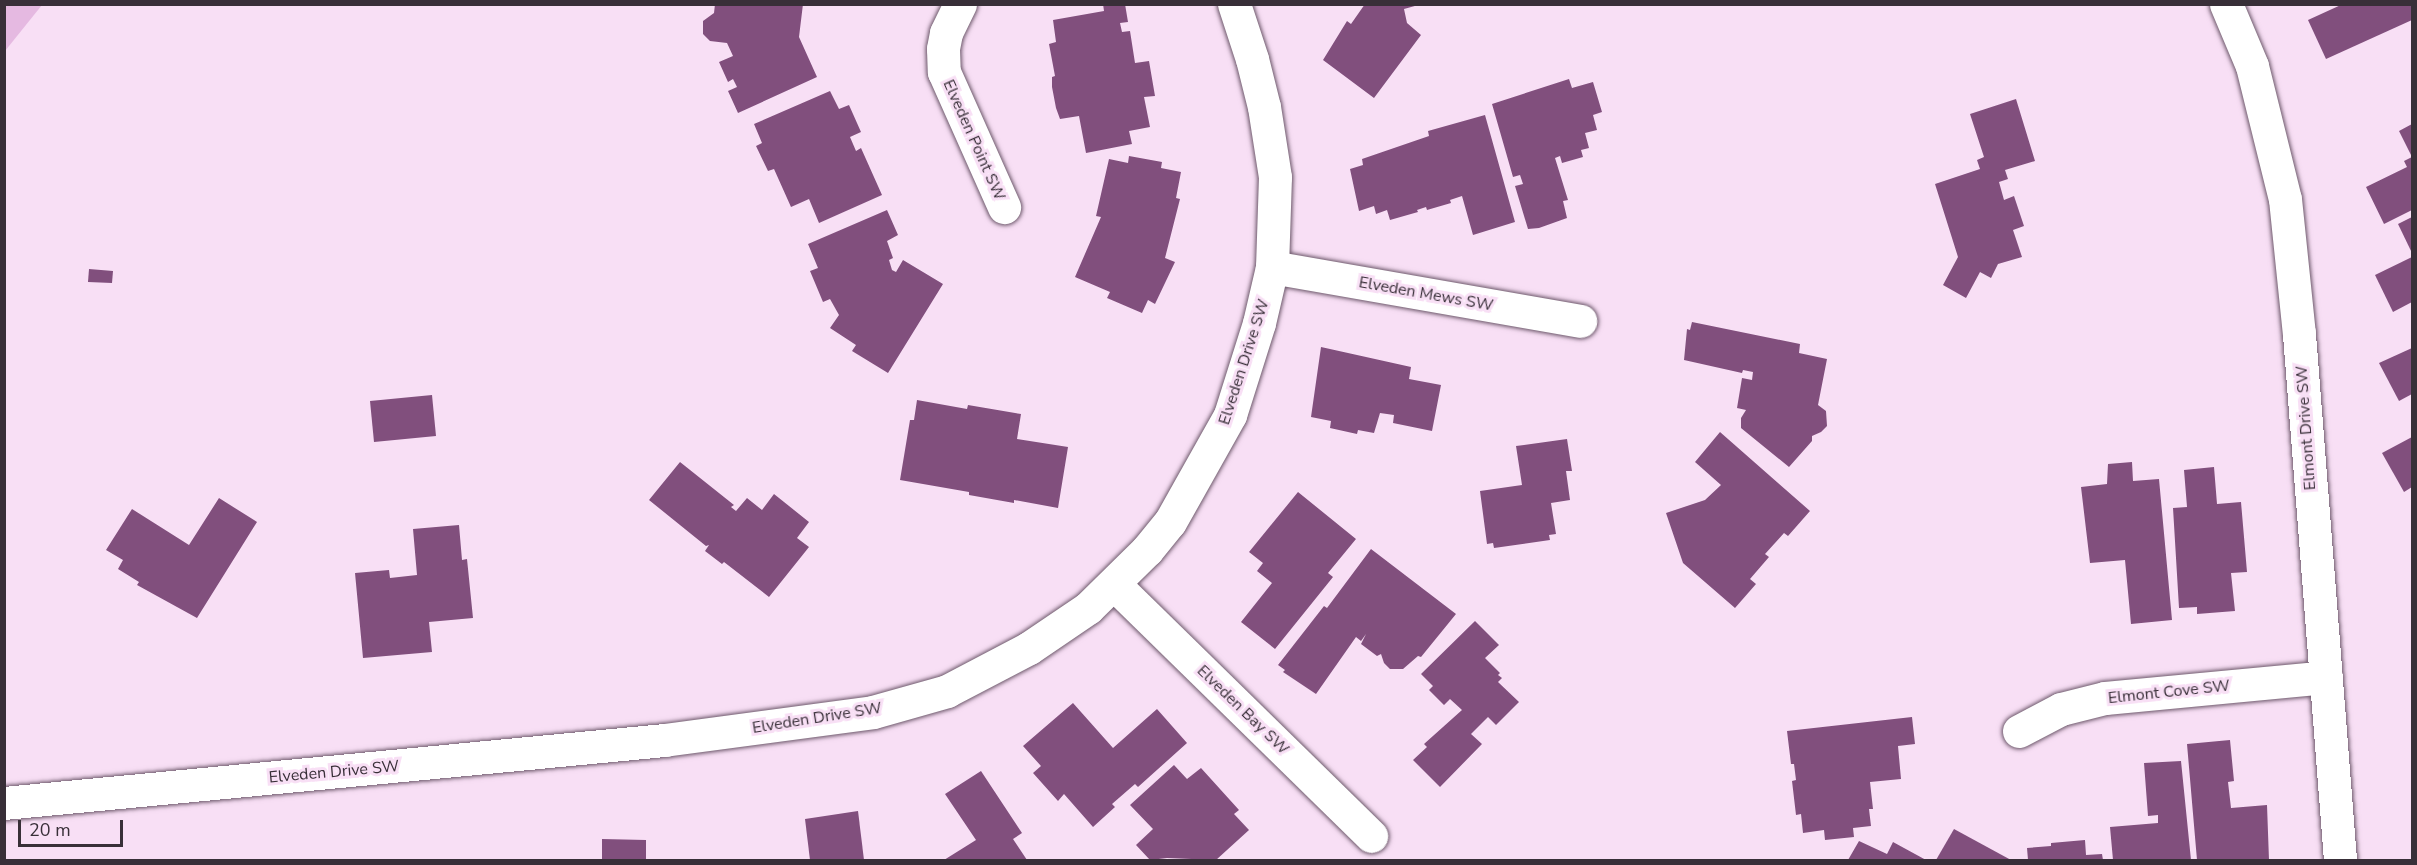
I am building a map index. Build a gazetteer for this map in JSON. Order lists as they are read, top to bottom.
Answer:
{
  "streets": {
    "street": [
      "Elveden Point SW",
      "Elveden Mews SW",
      "Elveden Drive SW",
      "Elmont Drive SW",
      "Elmont Cove SW",
      "Elveden Bay SW"
    ]
  },
  "crossings": [
    ["Elveden Mews SW", "Elveden Drive SW"],
    ["Elveden Drive SW", "Elveden Bay SW"],
    ["Elmont Drive SW", "Elmont Cove SW"]
  ],
  "scale_bar": "20 m"
}
